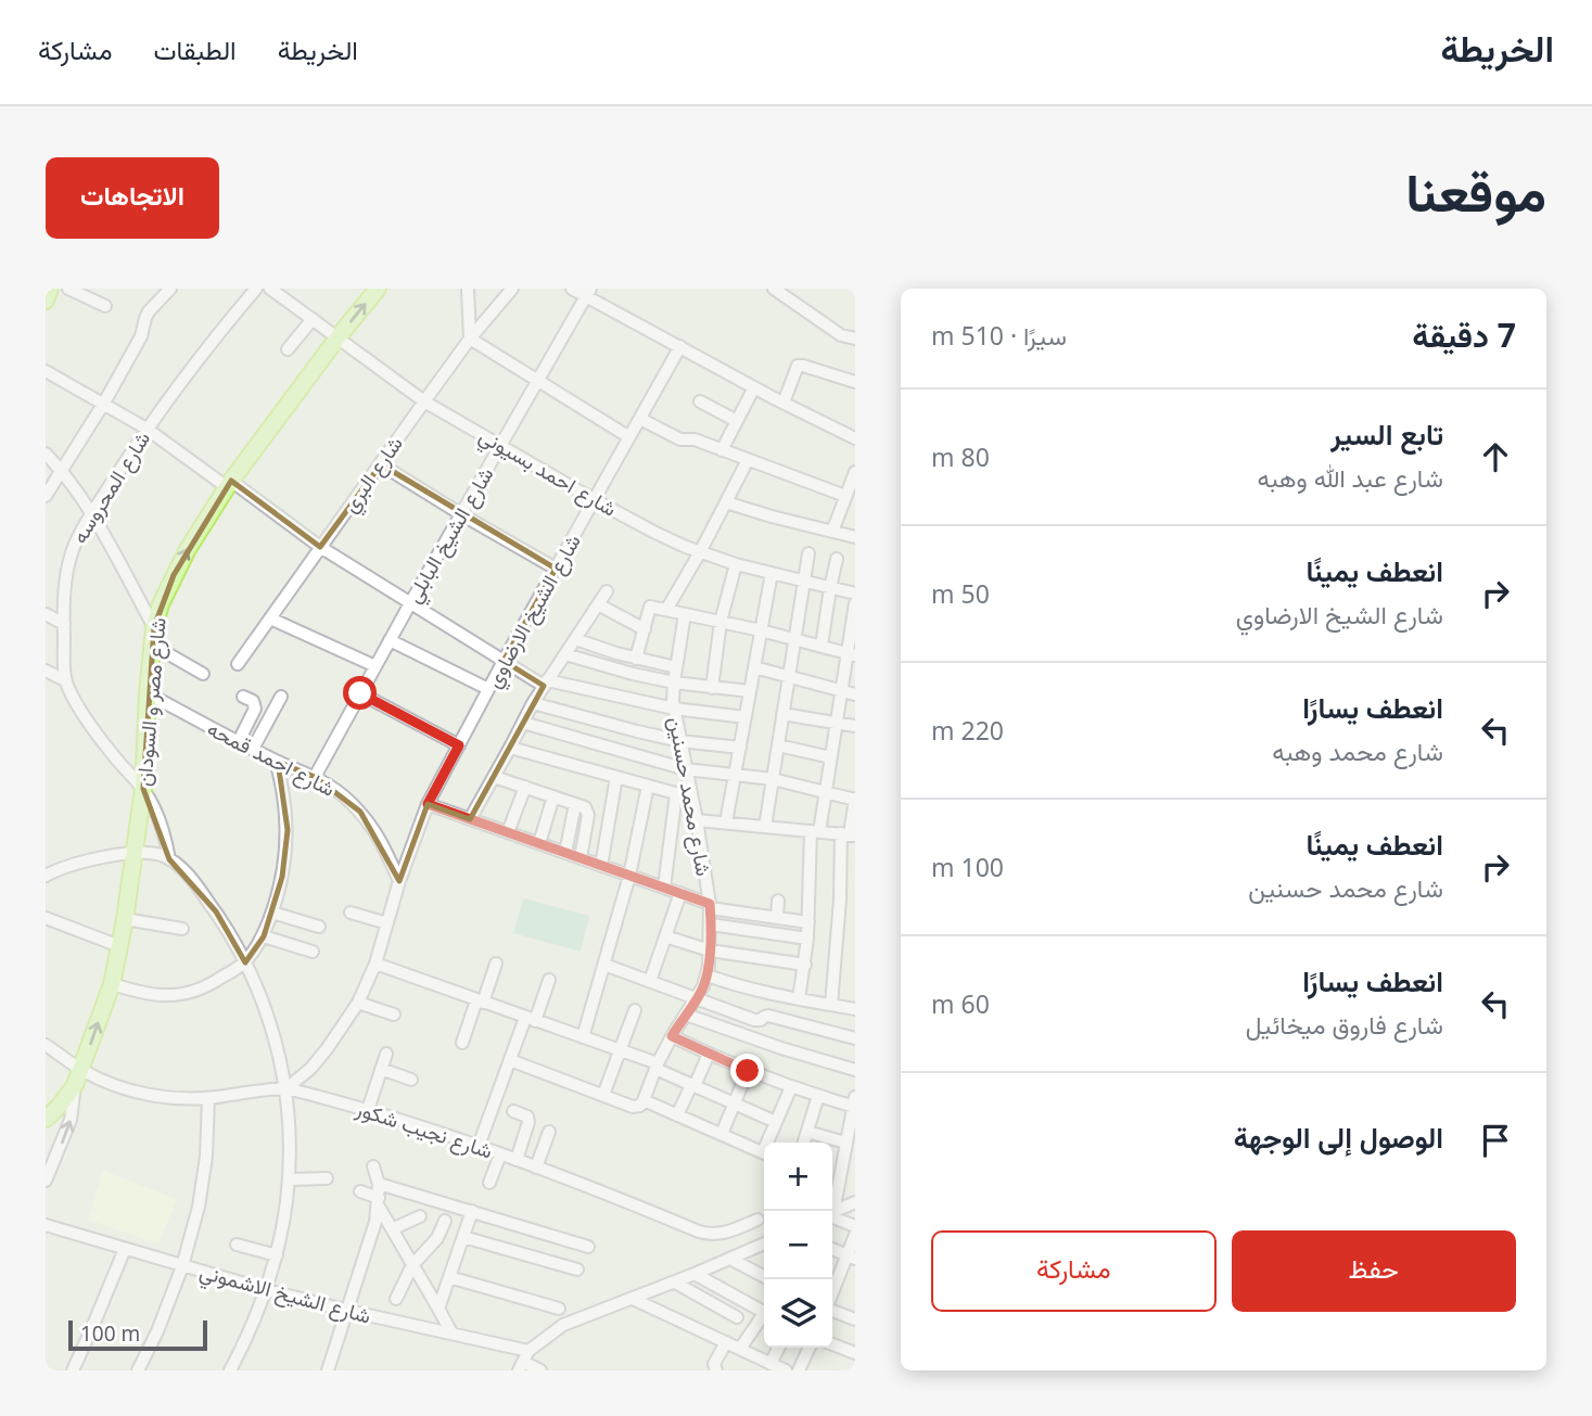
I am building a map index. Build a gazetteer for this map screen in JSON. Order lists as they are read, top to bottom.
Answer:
{
  "streets": {
    "main road": ["شارع مصر و السودان"],
    "street": [
      "شارع احمد بسيوني",
      "شارع البري",
      "شارع المحروسه",
      "شارع الشيخ البابلي",
      "شارع الشيخ الارضاوي",
      "شارع احمد قمحه",
      "شارع محمد حسنين",
      "شارع نجيب شكور",
      "شارع الشيخ الاشموني"
    ]
  },
  "crossings": [
    ["شارع احمد بسيوني", "شارع البري"],
    ["شارع احمد بسيوني", "شارع الشيخ البابلي"],
    ["شارع احمد بسيوني", "شارع الشيخ الارضاوي"],
    ["شارع احمد بسيوني", "شارع مصر و السودان"],
    ["شارع المحروسه", "شارع مصر و السودان"],
    ["شارع الشيخ البابلي", "شارع احمد قمحه"],
    ["شارع الشيخ الارضاوي", "شارع احمد قمحه"],
    ["شارع الشيخ الارضاوي", "شارع نجيب شكور"],
    ["شارع مصر و السودان", "شارع احمد قمحه"],
    ["شارع مصر و السودان", "شارع نجيب شكور"]
  ],
  "scale_bar": "100 m",
  "page": {
    "header": "الخريطة",
    "nav": ["الخريطة", "الطبقات", "مشاركة"],
    "title": "موقعنا",
    "buttons": [
      "الاتجاهات",
      ["حفظ", "مشاركة"]
    ],
    "heading": ["7 دقيقة", "سيرًا · 510 m"],
    "list": [
      ["تابع السير", "شارع عبد الله وهبه", "80 m"],
      ["انعطف يمينًا", "شارع الشيخ الارضاوي", "50 m"],
      ["انعطف يسارًا", "شارع محمد وهبه", "220 m"],
      ["انعطف يمينًا", "شارع محمد حسنين", "100 m"],
      ["انعطف يسارًا", "شارع فاروق ميخائيل", "60 m"],
      "الوصول إلى الوجهة"
    ],
    "map_buttons": ["+", "−"],
    "scale": "100 m"
  }
}
